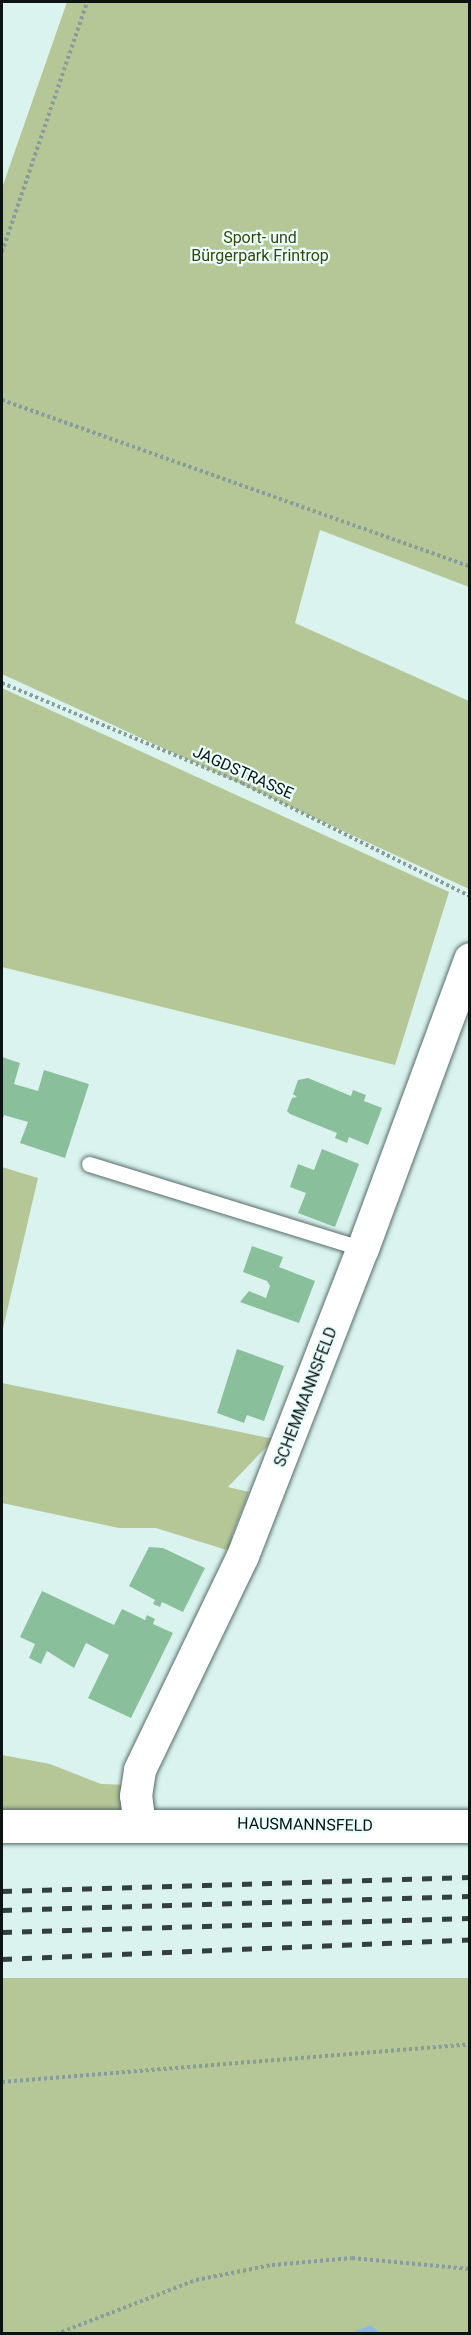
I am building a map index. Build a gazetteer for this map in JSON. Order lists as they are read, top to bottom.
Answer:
{
  "streets": {
    "main road": ["HAUSMANNSFELD"],
    "street": ["SCHEMMANNSFELD"],
    "path": ["JAGDSTRASSE"]
  },
  "crossings": [
    ["SCHEMMANNSFELD", "HAUSMANNSFELD"]
  ],
  "parks": ["Sport- und Bürgerpark Frintrop"]
}
